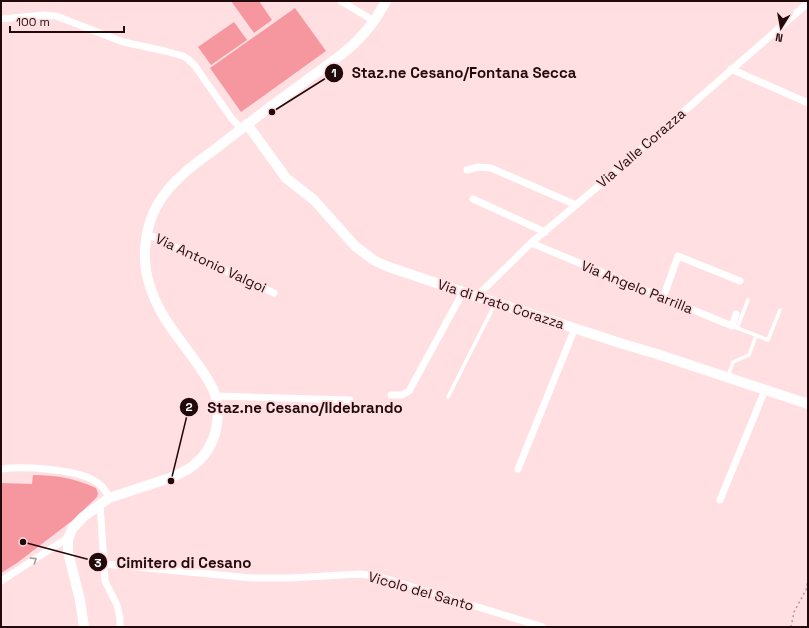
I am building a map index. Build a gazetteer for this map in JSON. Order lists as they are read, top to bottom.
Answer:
{
  "streets": {
    "street": [
      "Via Valle Corazza",
      "Via Antonio Valgoi",
      "Via Angelo Parrilla",
      "Via di Prato Corazza",
      "Vicolo del Santo"
    ]
  },
  "crossings": [
    ["Via Valle Corazza", "Via Angelo Parrilla"],
    ["Via Valle Corazza", "Via di Prato Corazza"]
  ],
  "places": ["Staz.ne Cesano/Fontana Secca", "Staz.ne Cesano/Ildebrando", "Cimitero di Cesano"],
  "scale_bar": "100 m",
  "north": "bottom"
}
